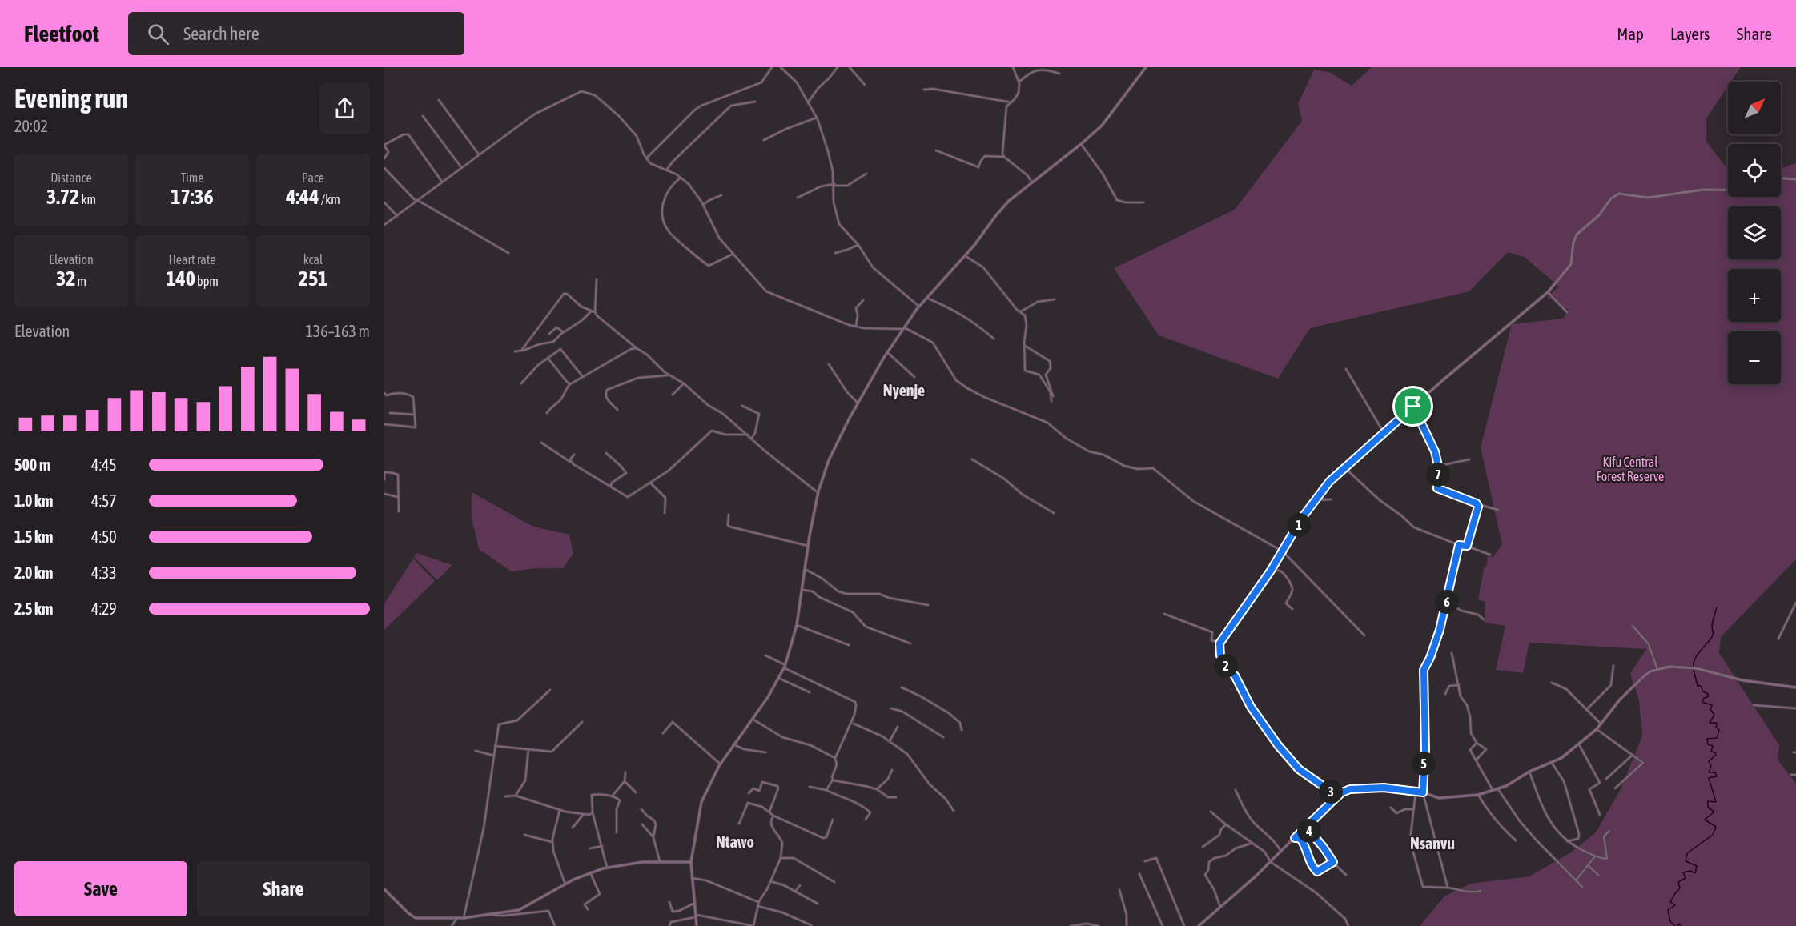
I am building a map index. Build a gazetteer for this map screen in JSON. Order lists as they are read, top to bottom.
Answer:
{
  "districts": ["Nyenje", "Ntawo", "Nsanvu"],
  "parks": ["Kifu Central Forest Reserve"],
  "north": "top right",
  "page": {
    "header": "Fleetfoot",
    "search": "Search here",
    "nav": ["Map", "Layers", "Share"],
    "heading": ["Evening run", "20:02"],
    "map_buttons": ["+", "−"],
    "stats": [
      ["Distance", "3.72 km"],
      ["Time", "17:36"],
      ["Pace", "4:44 /km"],
      ["Elevation", "32 m"],
      ["Heart rate", "140 bpm"],
      ["kcal", "251"]
    ],
    "chart": ["Elevation", "136–163 m"],
    "list": [
      {
        "name": "500 m",
        "note": "4:45"
      },
      {
        "name": "1.0 km",
        "note": "4:57"
      },
      {
        "name": "1.5 km",
        "note": "4:50"
      },
      {
        "name": "2.0 km",
        "note": "4:33"
      },
      {
        "name": "2.5 km",
        "note": "4:29"
      }
    ],
    "pins": [
      "7",
      "1",
      "6",
      "2",
      "5",
      "3",
      "4"
    ],
    "buttons": ["Save", "Share"]
  }
}
